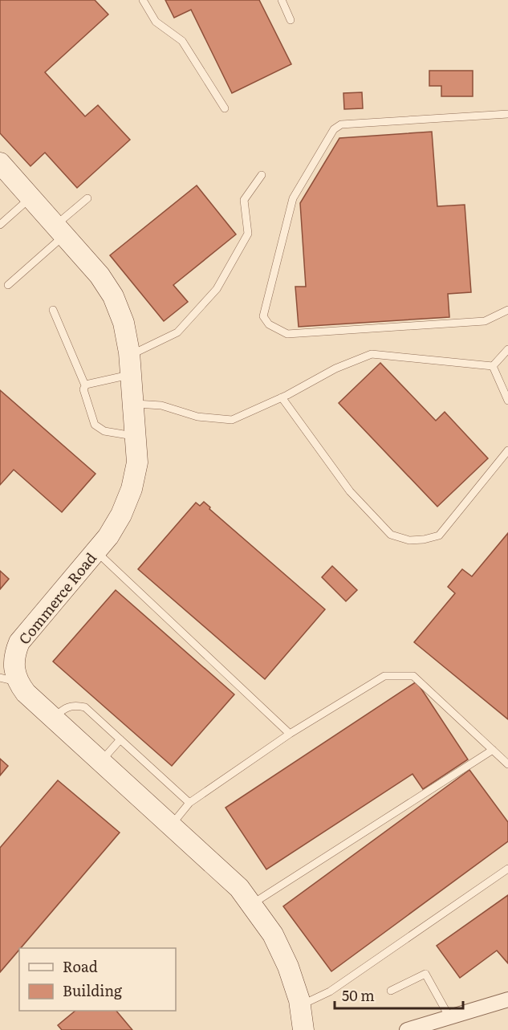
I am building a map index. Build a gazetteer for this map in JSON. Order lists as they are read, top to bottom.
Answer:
{
  "streets": {
    "street": ["Commerce Road"]
  },
  "legend": ["Road", "Building"],
  "scale_bar": "50 m"
}
